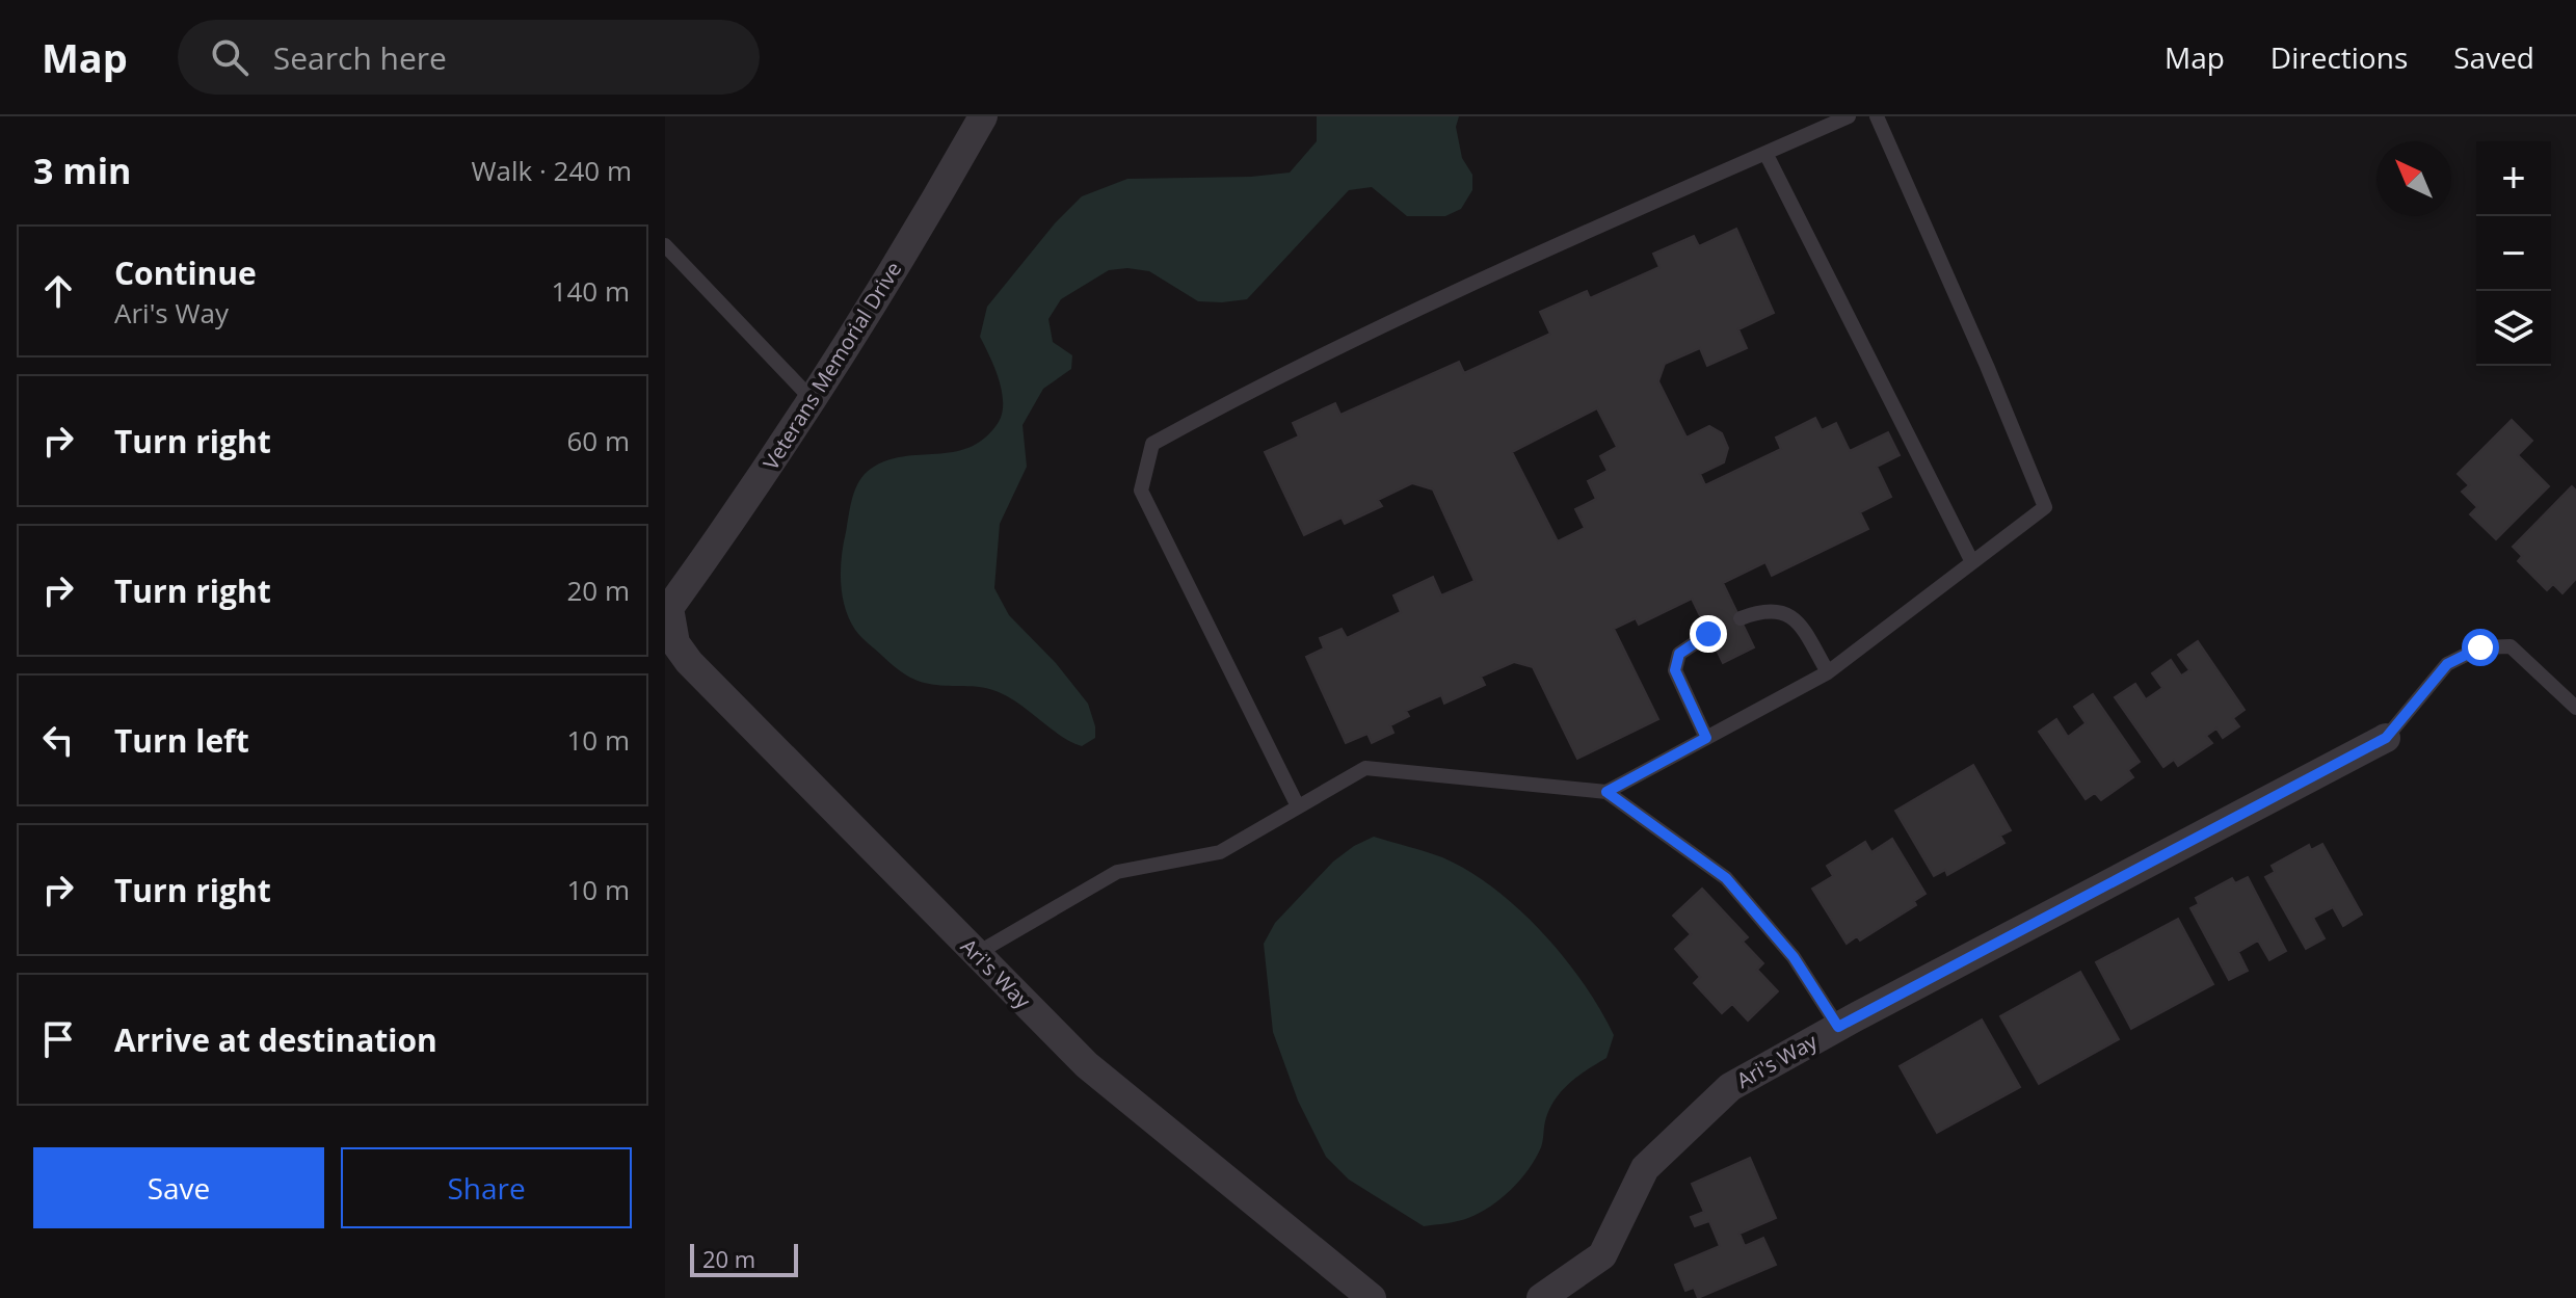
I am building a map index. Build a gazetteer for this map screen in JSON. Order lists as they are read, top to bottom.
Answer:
{
  "streets": {
    "street": ["Veterans Memorial Drive", "Ari's Way"]
  },
  "crossings": [
    ["Veterans Memorial Drive", "Ari's Way"]
  ],
  "scale_bar": "20 m",
  "north": "top left",
  "page": {
    "header": "Map",
    "search": "Search here",
    "nav": ["Map", "Directions", "Saved"],
    "heading": ["3 min", "Walk · 240 m"],
    "map_buttons": ["+", "−"],
    "list": [
      ["Continue", "Ari's Way", "140 m"],
      ["Turn right", "60 m"],
      ["Turn right", "20 m"],
      ["Turn left", "10 m"],
      ["Turn right", "10 m"],
      "Arrive at destination"
    ],
    "buttons": ["Save", "Share"],
    "scale": "20 m"
  }
}
